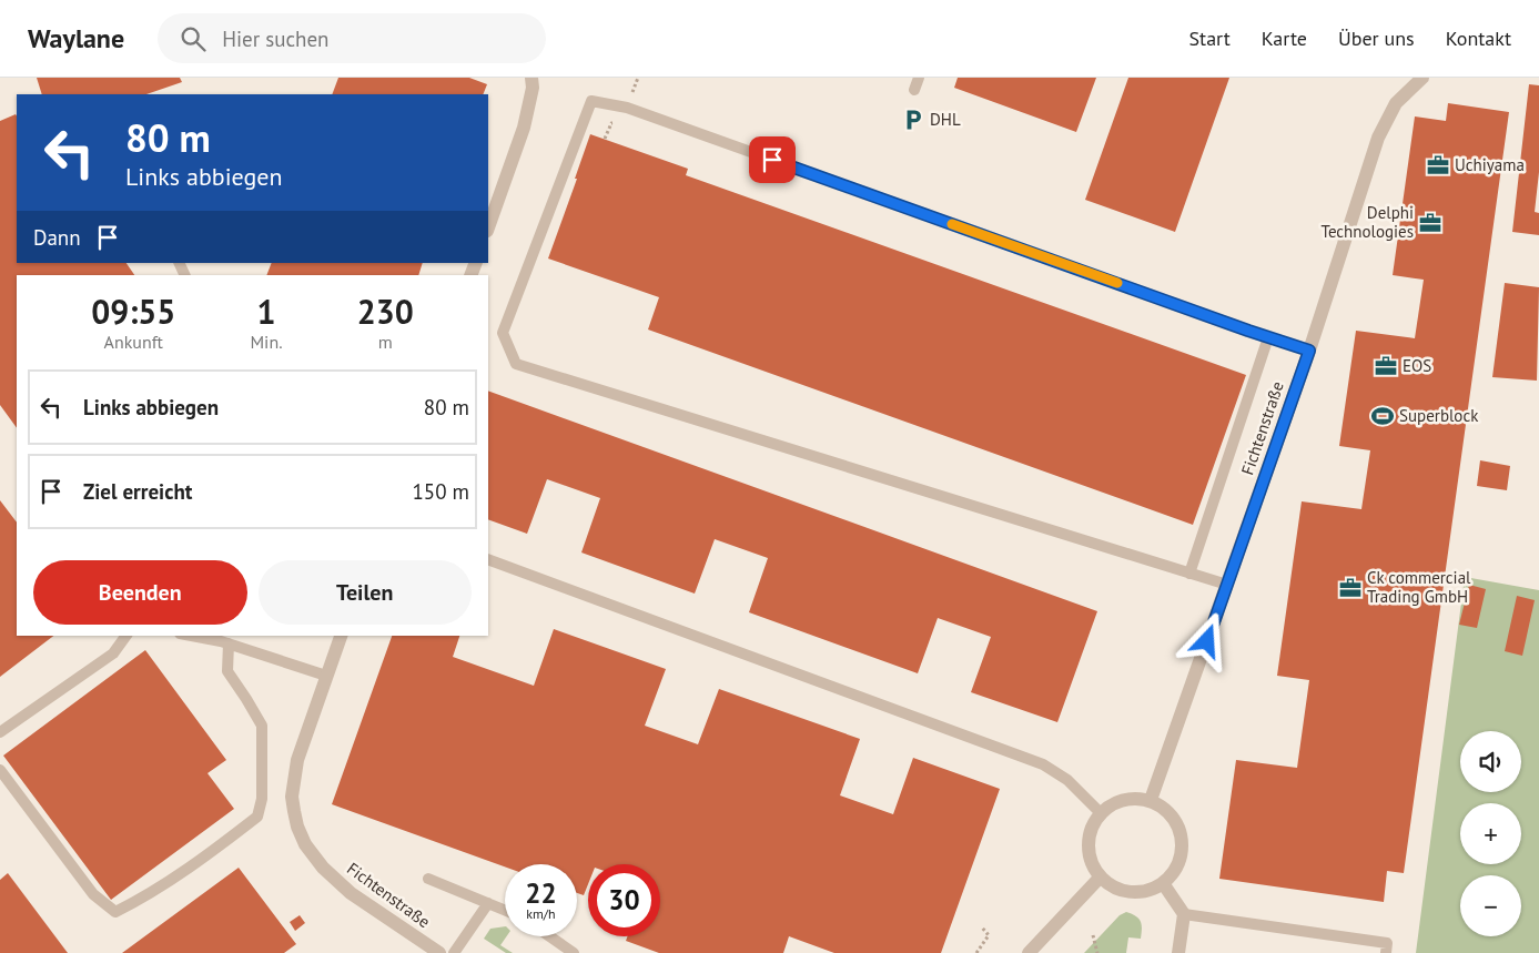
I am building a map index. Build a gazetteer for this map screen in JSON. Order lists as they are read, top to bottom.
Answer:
{
  "streets": {
    "street": ["Fichtenstraße"]
  },
  "places": {
    "parking": ["DHL"],
    "office": [
      "Uchiyama",
      "Delphi Technologies",
      "EOS",
      "Ck commercial Trading GmbH"
    ],
    "sports": ["Superblock"]
  },
  "page": {
    "header": "Waylane",
    "search": "Hier suchen",
    "nav": [
      "Start",
      "Karte",
      "Über uns",
      "Kontakt"
    ],
    "turn": ["80 m", "Links abbiegen"],
    "then": "Dann",
    "eta": [
      "09:55",
      "Ankunft",
      "1",
      "Min.",
      "230",
      "m"
    ],
    "list": [
      {
        "name": "Links abbiegen",
        "value": "80 m"
      },
      {
        "name": "Ziel erreicht",
        "value": "150 m"
      }
    ],
    "buttons": ["Beenden", "Teilen"],
    "map_buttons": ["+", "−"],
    "speed": "22 km/h",
    "limit": "30"
  }
}
